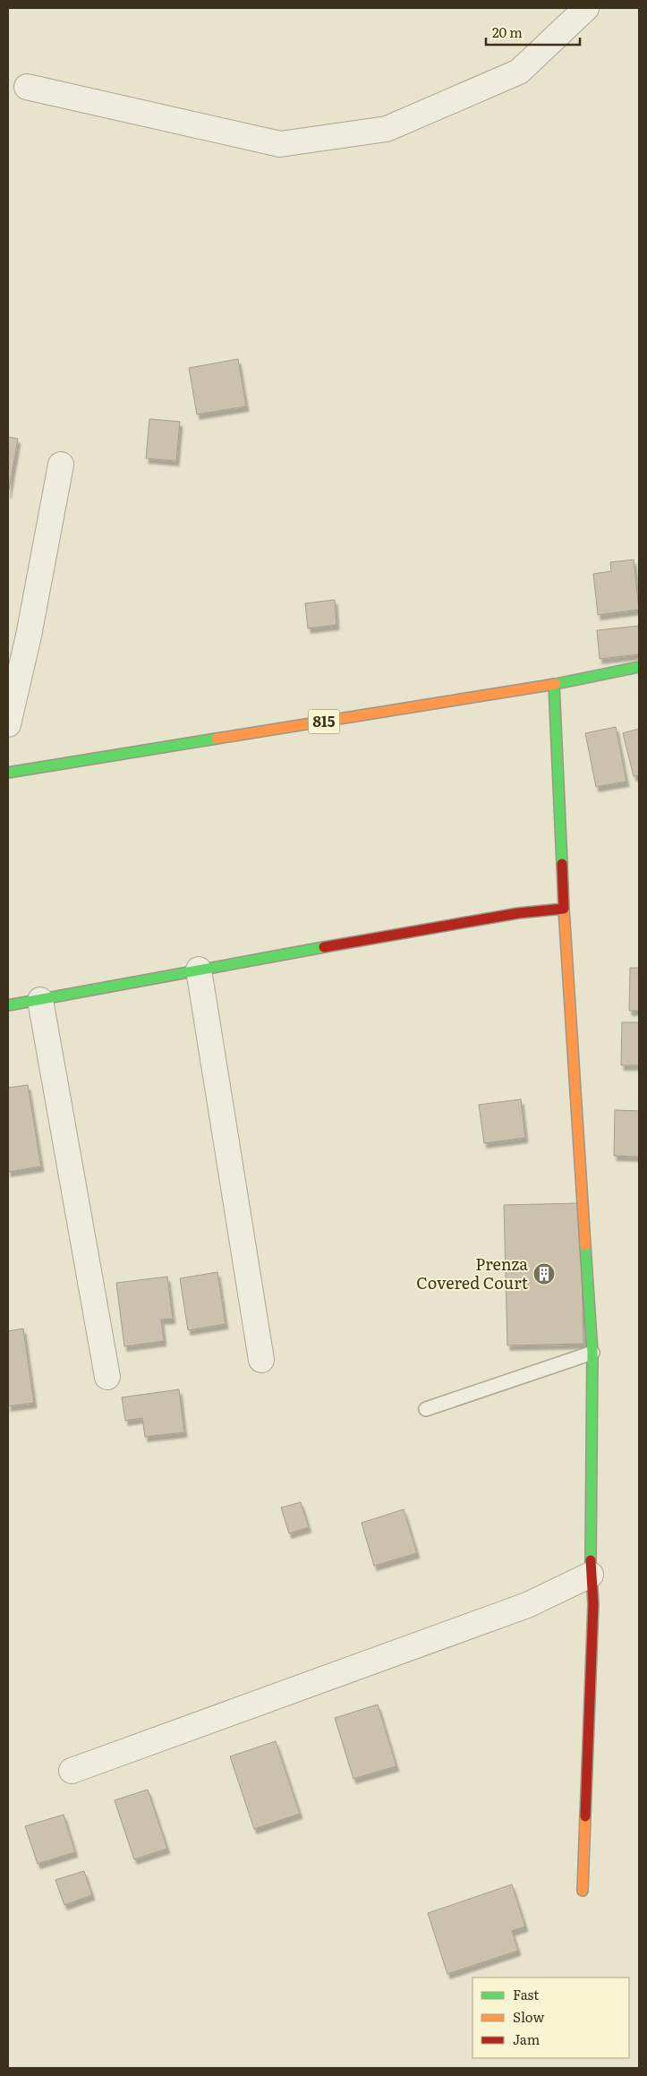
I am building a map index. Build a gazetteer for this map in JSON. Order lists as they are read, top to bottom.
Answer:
{
  "streets": {
    "street": ["815"]
  },
  "places": {
    "building": ["Prenza Covered Court"]
  },
  "legend": ["Fast", "Slow", "Jam"],
  "scale_bar": "20 m"
}
